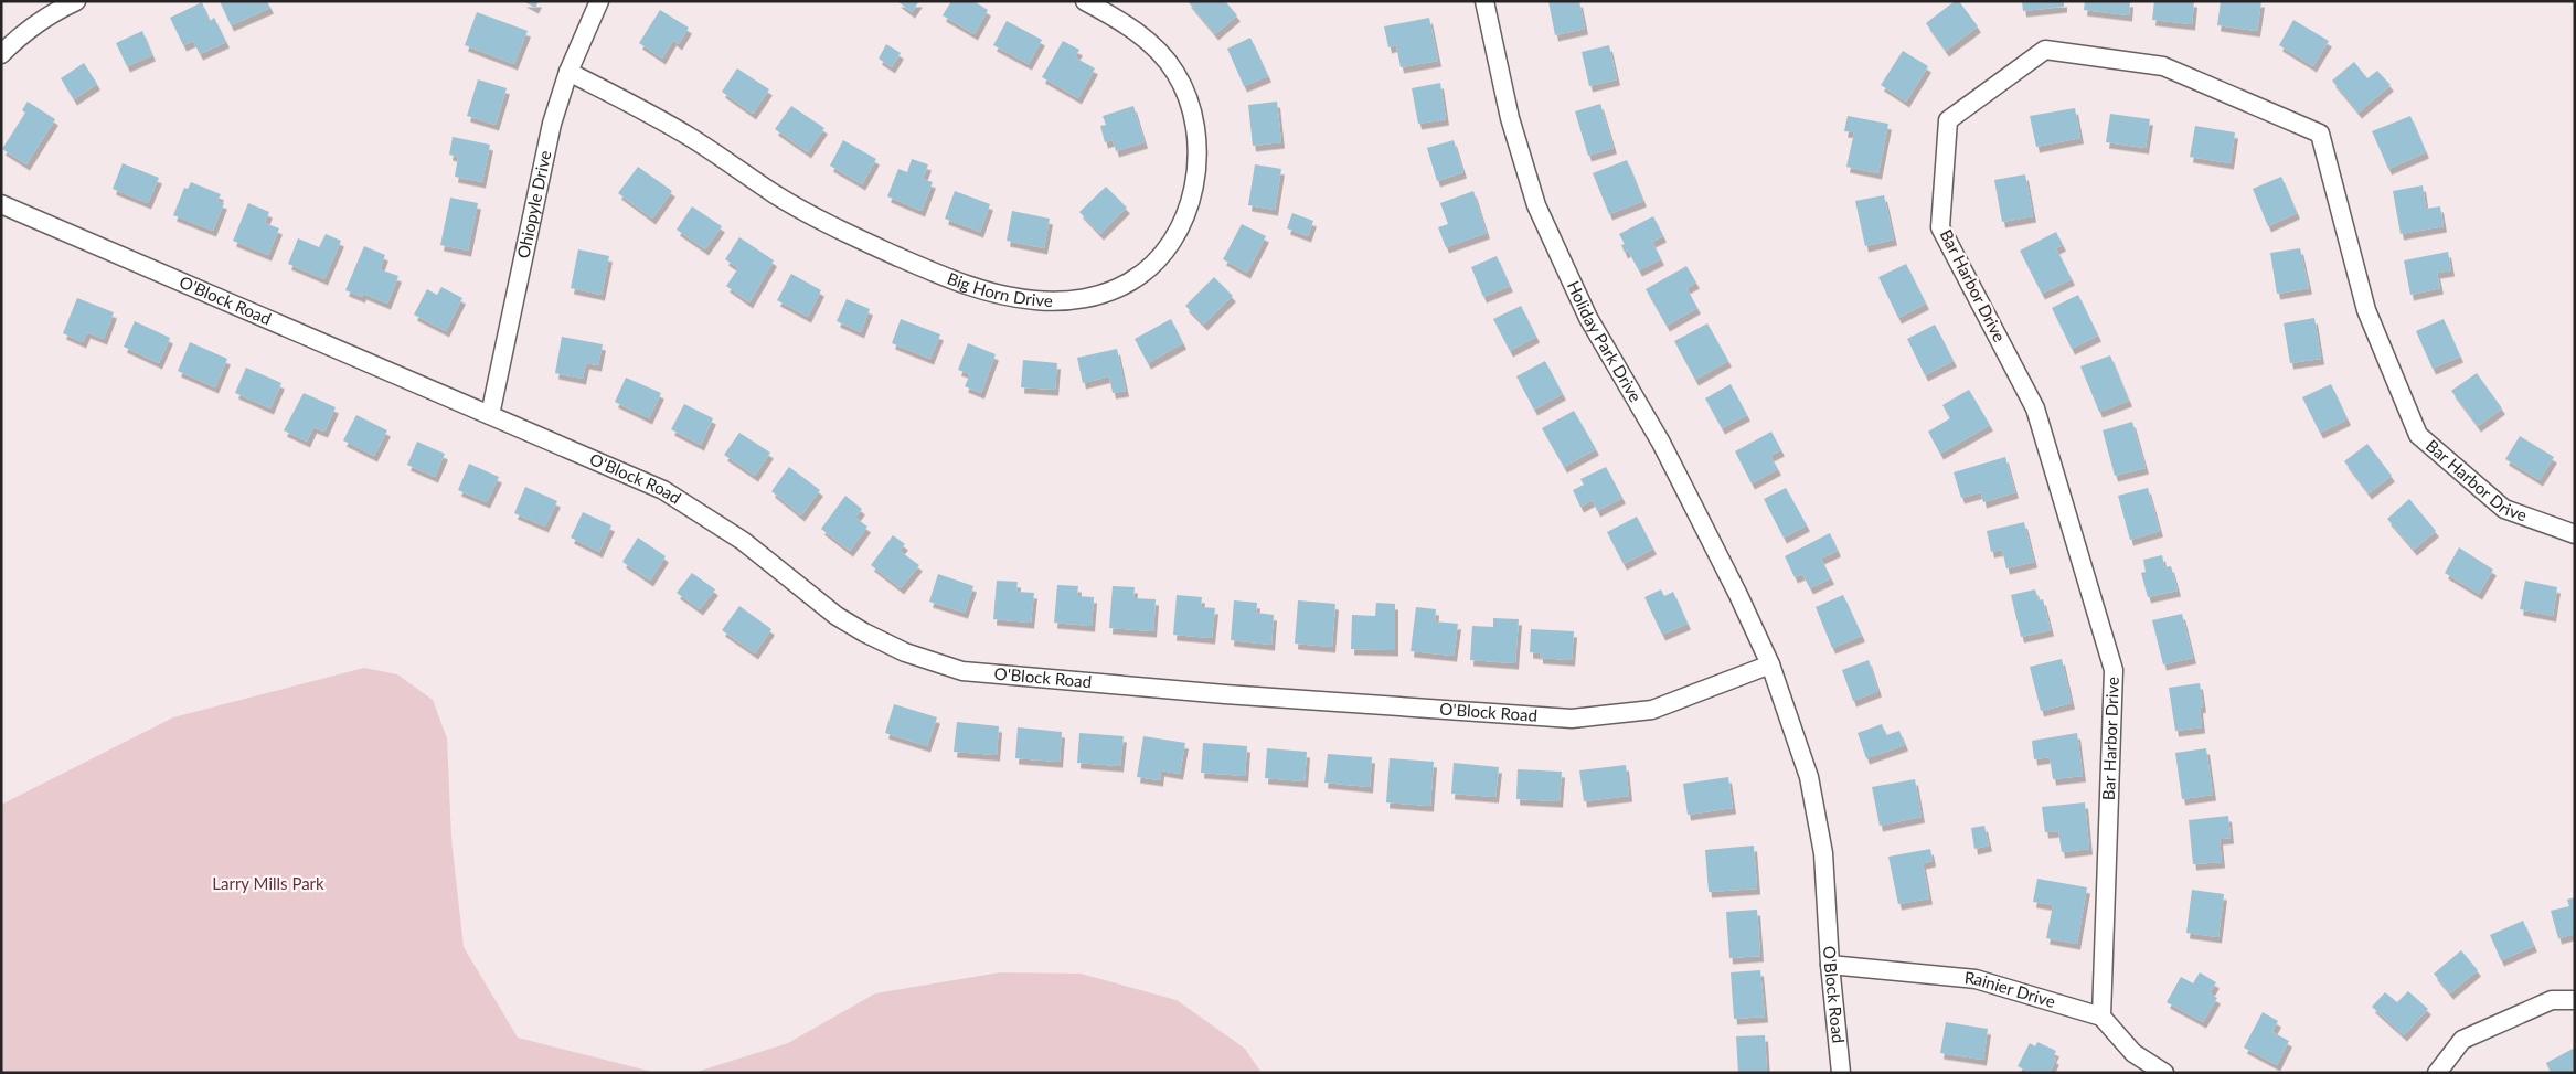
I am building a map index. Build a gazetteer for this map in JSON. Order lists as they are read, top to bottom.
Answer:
{
  "streets": {
    "street": [
      "Ohiopyle Drive",
      "Bar Harbor Drive",
      "Big Horn Drive",
      "O'Block Road",
      "Holiday Park Drive",
      "Rainier Drive"
    ]
  },
  "crossings": [
    ["Ohiopyle Drive", "Big Horn Drive"],
    ["Ohiopyle Drive", "O'Block Road"],
    ["Bar Harbor Drive", "Rainier Drive"],
    ["O'Block Road", "Holiday Park Drive"],
    ["O'Block Road", "Rainier Drive"]
  ],
  "parks": ["Larry Mills Park"]
}
